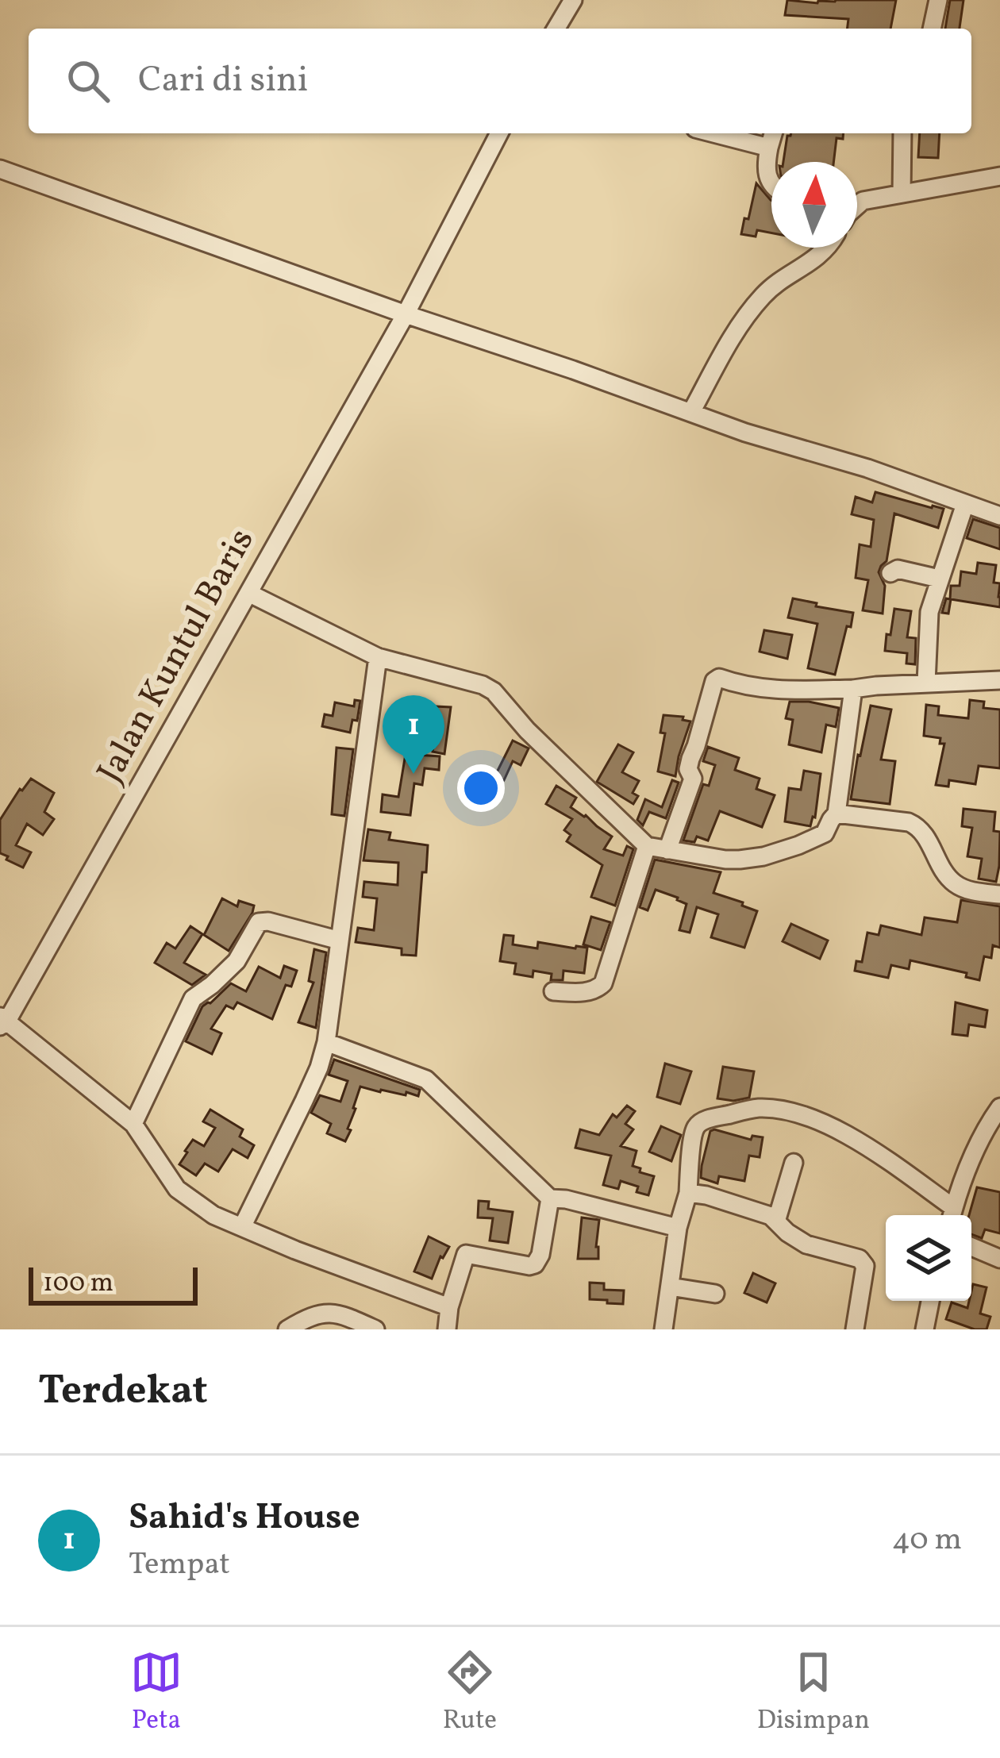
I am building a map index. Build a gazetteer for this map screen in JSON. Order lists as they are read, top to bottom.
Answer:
{
  "streets": {
    "street": ["Jalan Kuntul Baris"]
  },
  "scale_bar": "100 m",
  "north": "top",
  "page": {
    "search": "Cari di sini",
    "pins": "1",
    "scale": "100 m",
    "heading": "Terdekat",
    "list": [
      {
        "mark": "1",
        "name": "Sahid's House",
        "note": "Tempat",
        "value": "40 m"
      }
    ],
    "nav": ["Peta", "Rute", "Disimpan"]
  }
}
